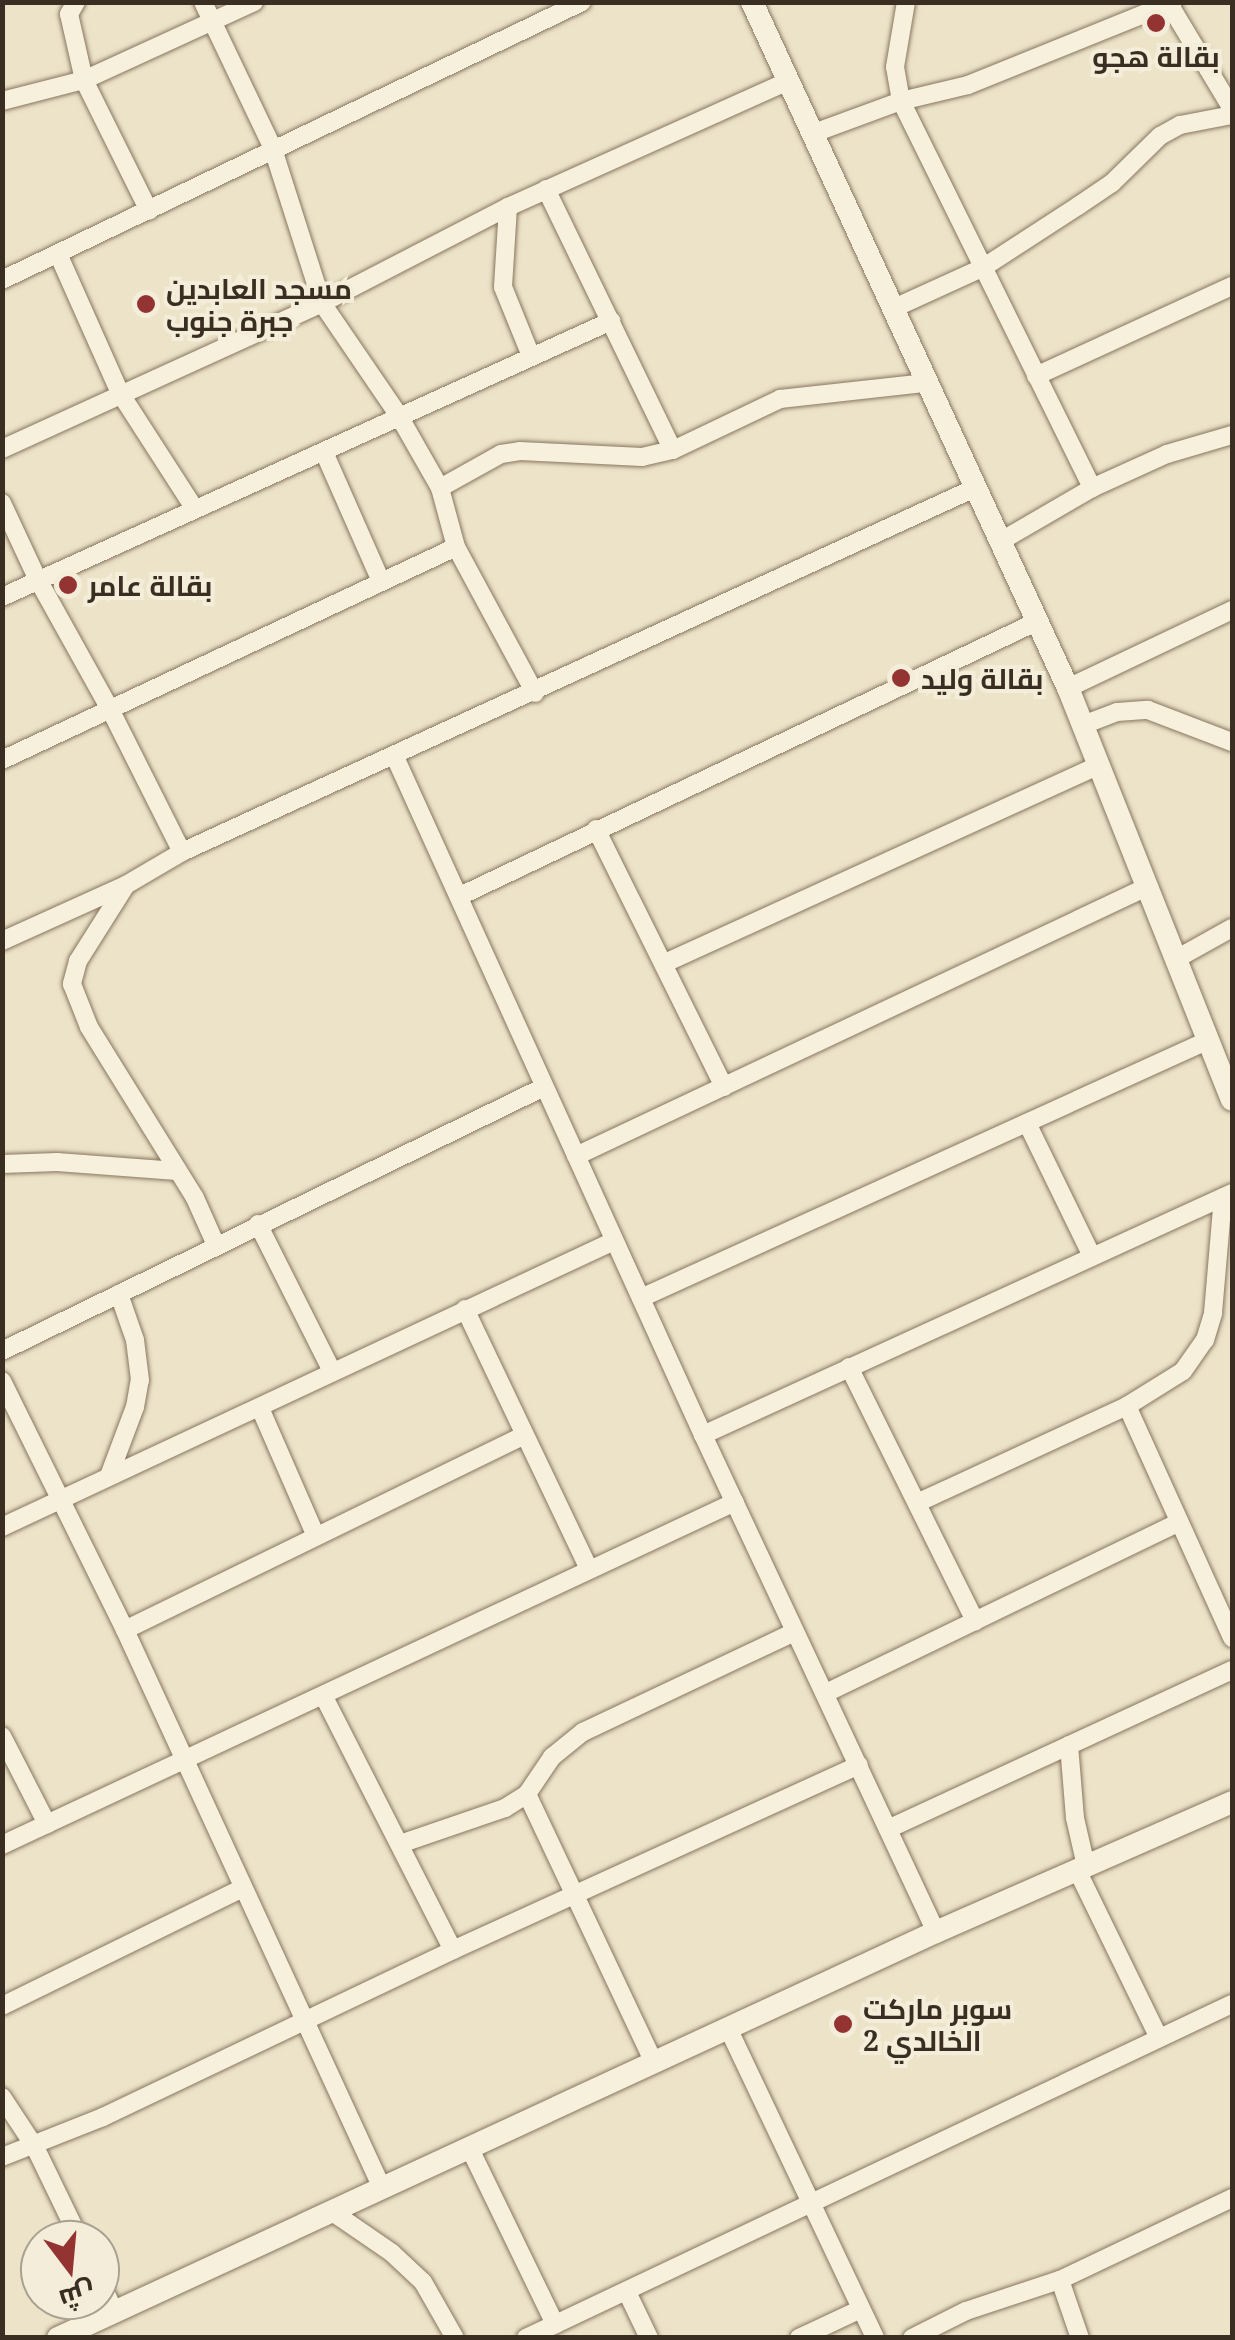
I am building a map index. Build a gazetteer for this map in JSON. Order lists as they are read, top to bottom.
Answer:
{
  "places": [
    "بقالة هجو",
    "مسجد العابدين جبرة جنوب",
    "بقالة عامر",
    "بقالة وليد",
    "سوبر ماركت الخالدي 2"
  ],
  "north": "bottom"
}
